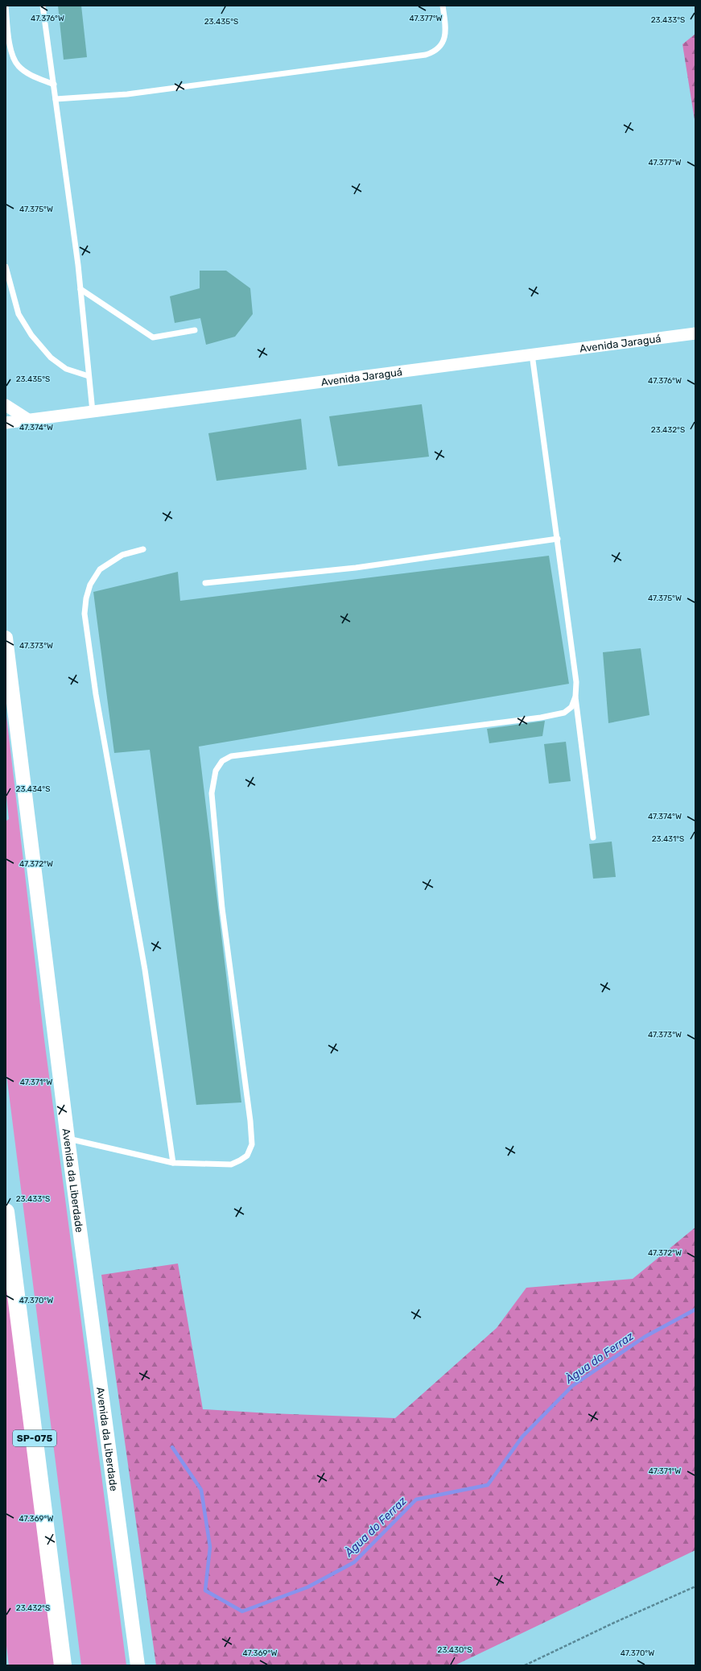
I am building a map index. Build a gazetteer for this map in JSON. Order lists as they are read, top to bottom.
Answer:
{
  "streets": {
    "highway": ["SP-075"],
    "street": ["Avenida Jaraguá", "Avenida da Liberdade"]
  },
  "water": ["Àgua do Ferraz"],
  "coordinates": [
    "47.376°W",
    "47.377°W",
    "23.433°S",
    "23.435°S",
    "47.375°W",
    "47.374°W",
    "23.432°S",
    "47.373°W",
    "23.434°S",
    "23.431°S",
    "47.372°W",
    "47.371°W",
    "47.370°W",
    "47.369°W",
    "23.430°S"
  ]
}
